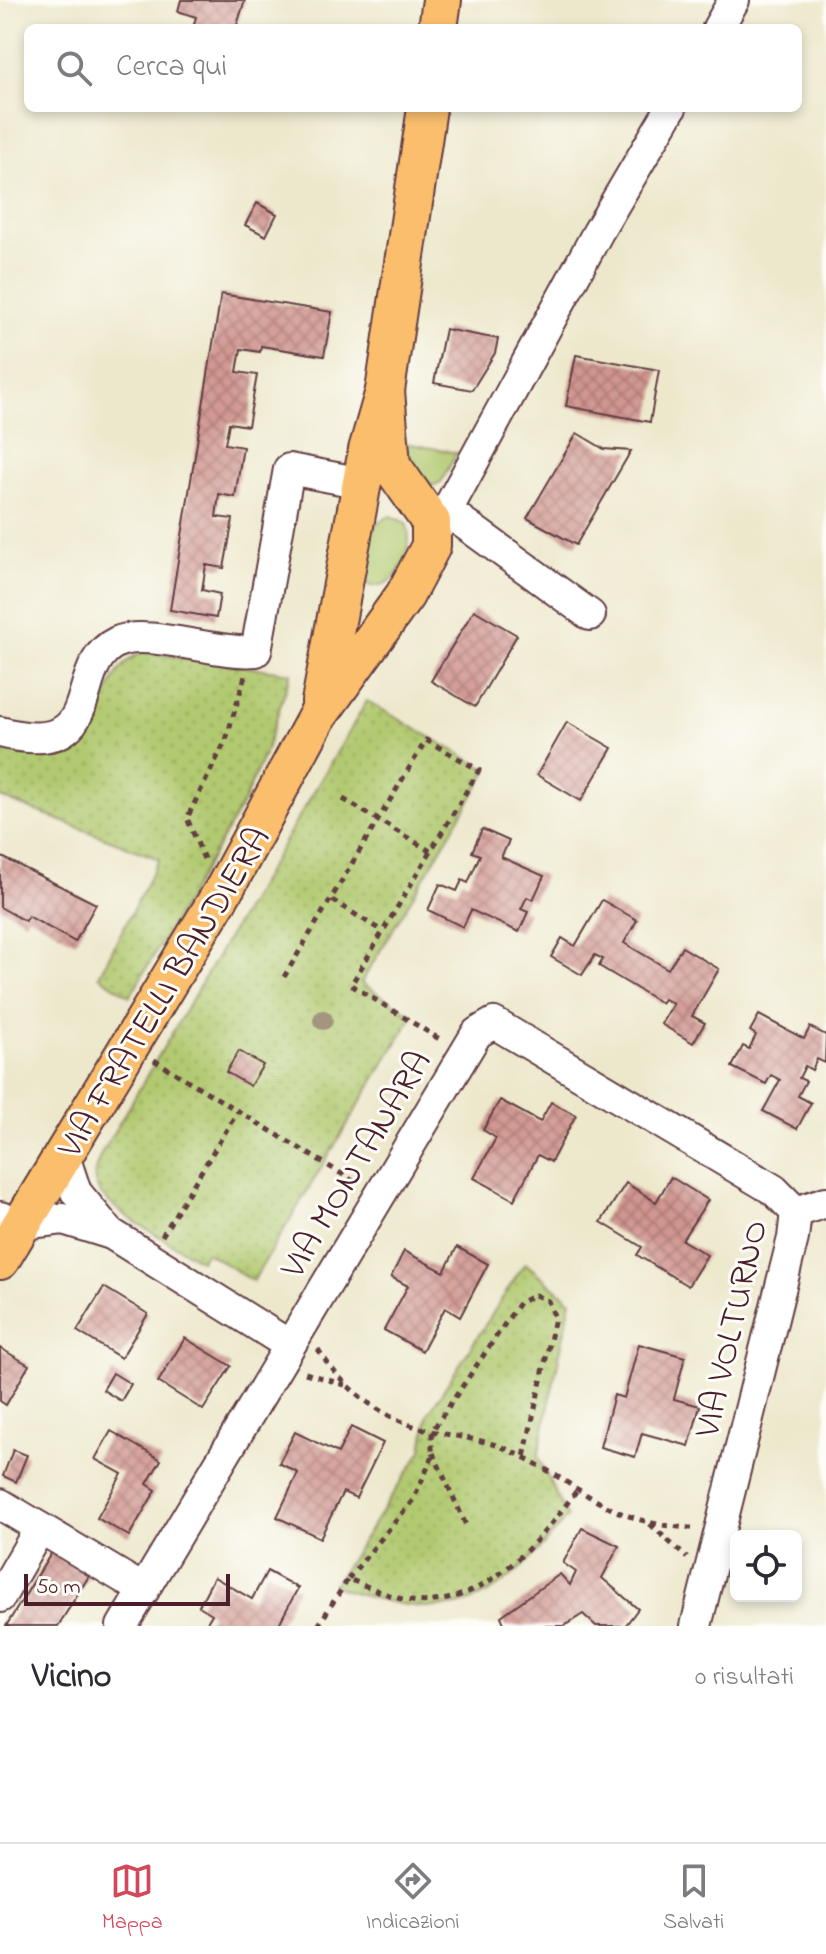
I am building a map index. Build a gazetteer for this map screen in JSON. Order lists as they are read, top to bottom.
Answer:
{
  "streets": {
    "main road": ["VIA FRATELLI BANDIERA"],
    "street": ["VIA MONTANARA", "VIA VOLTURNO"]
  },
  "crossings": [
    ["VIA MONTANARA", "VIA VOLTURNO"]
  ],
  "scale_bar": "50 m",
  "page": {
    "search": "Cerca qui",
    "scale": "50 m",
    "heading": ["Vicino", "0 risultati"],
    "nav": ["Mappa", "Indicazioni", "Salvati"]
  }
}
